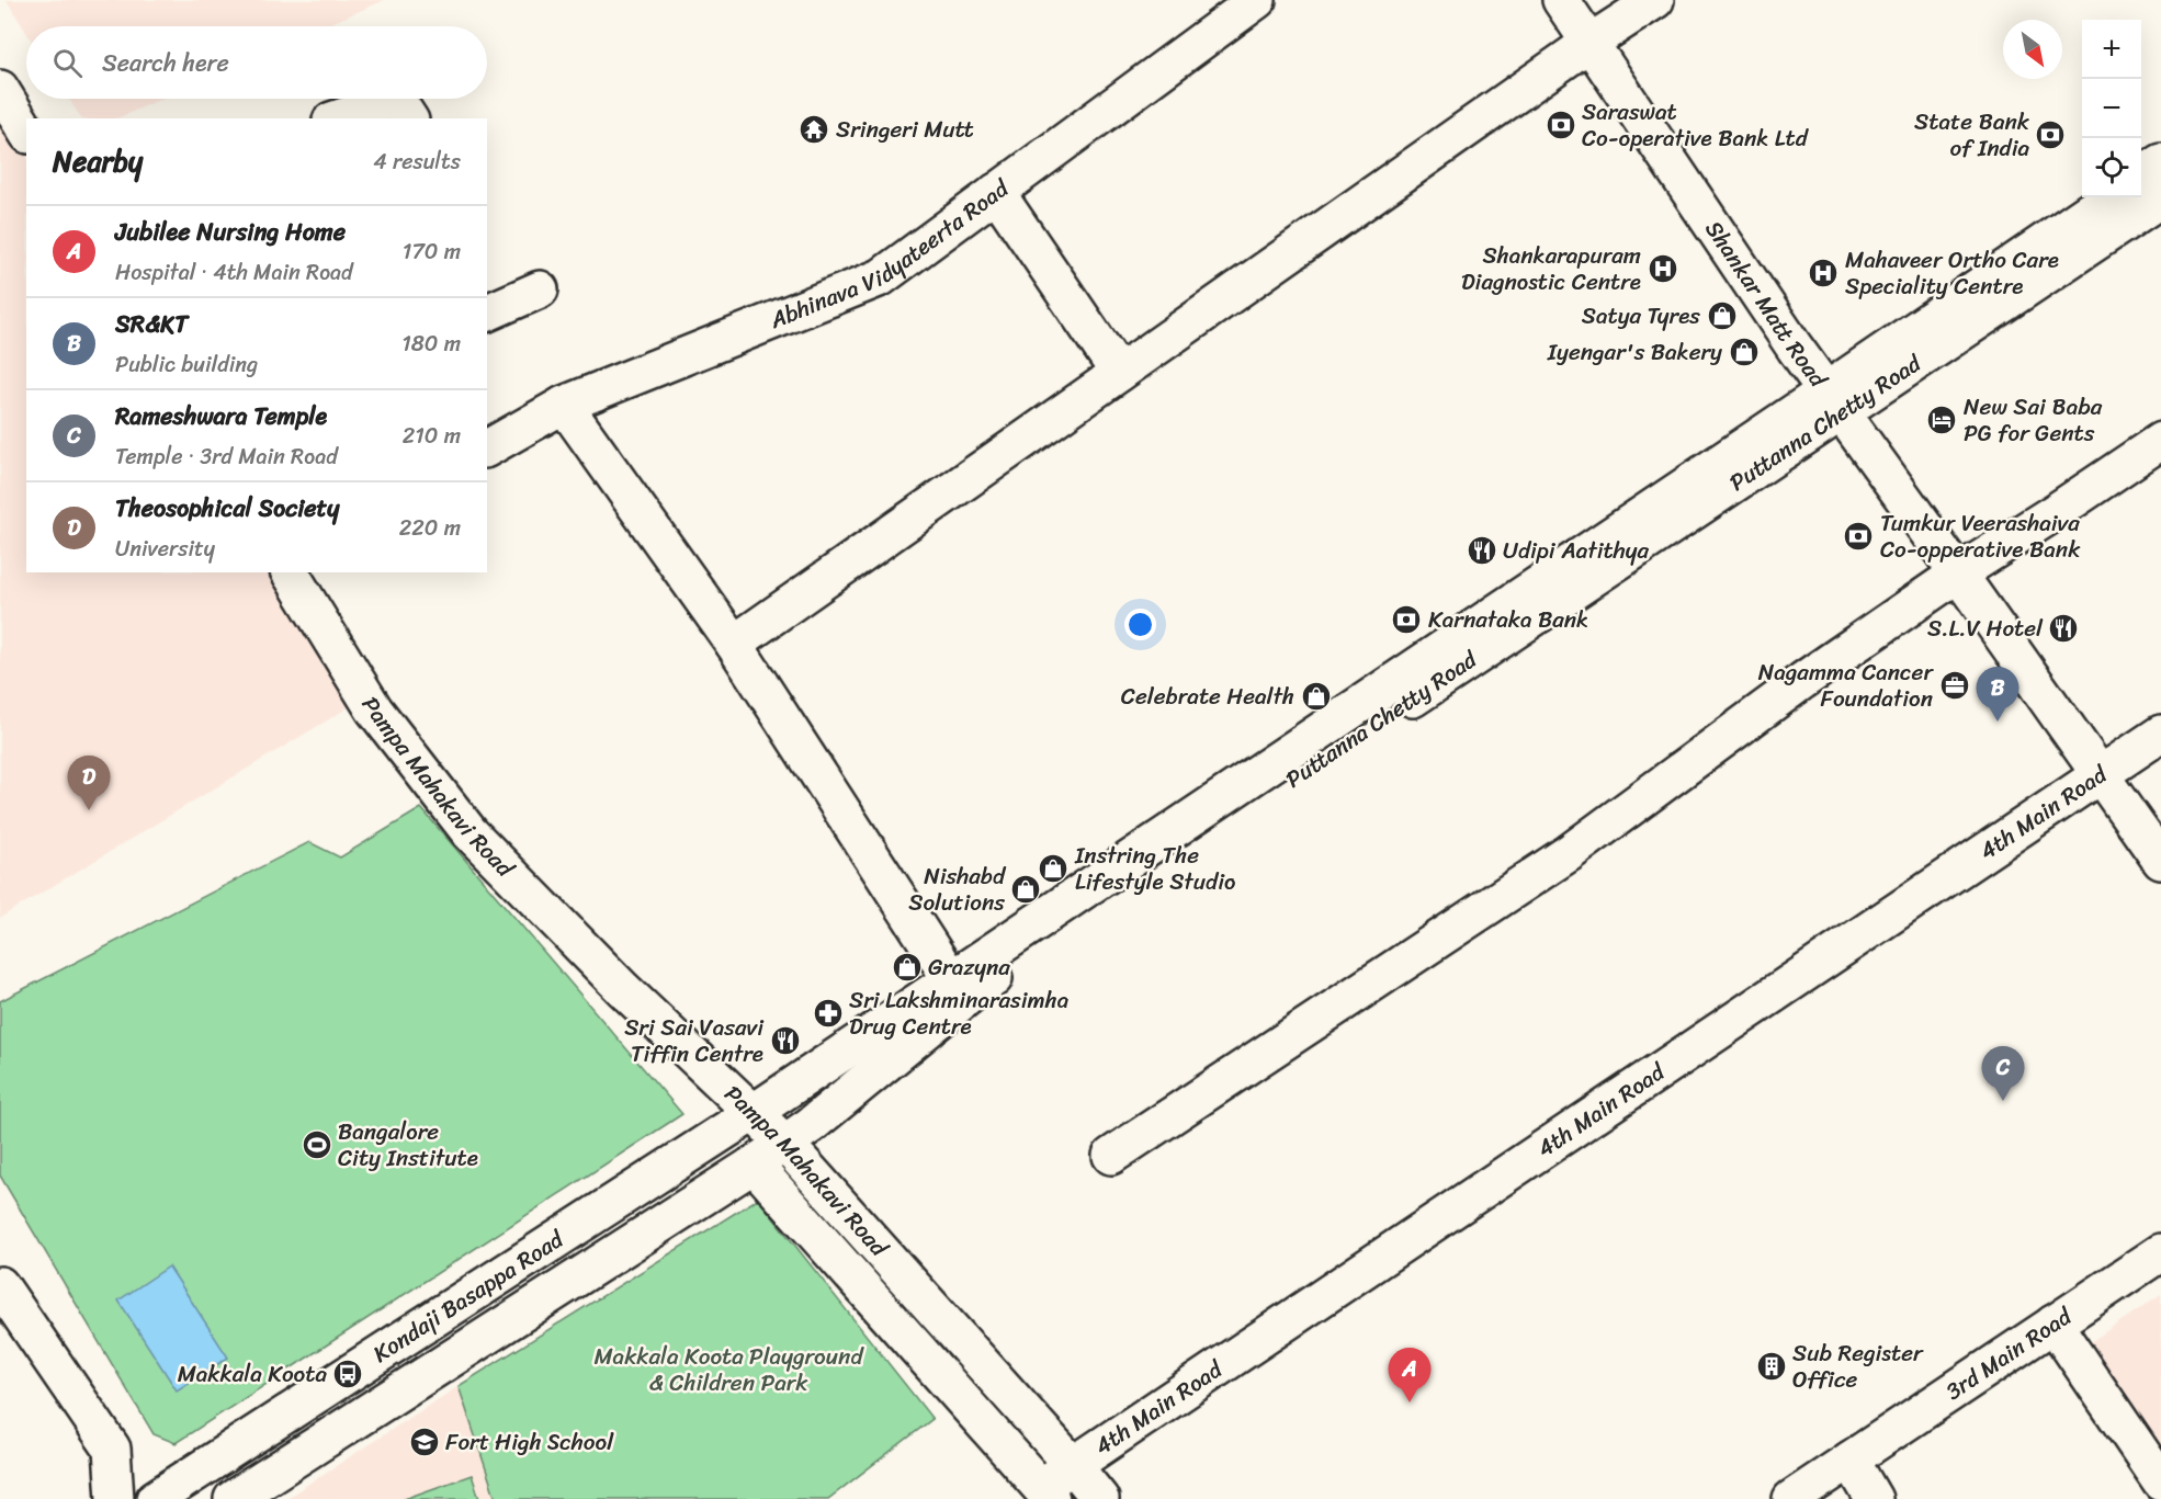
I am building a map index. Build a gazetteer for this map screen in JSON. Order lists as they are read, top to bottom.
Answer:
{
  "streets": {
    "street": [
      "Abhinava Vidyateerta Road",
      "Shankar Matt Road",
      "Puttanna Chetty Road",
      "Pampa Mahakavi Road",
      "4th Main Road",
      "Kondaji Basappa Road",
      "3rd Main Road"
    ]
  },
  "crossings": [
    ["Shankar Matt Road", "Puttanna Chetty Road"],
    ["Shankar Matt Road", "4th Main Road"],
    ["Puttanna Chetty Road", "Pampa Mahakavi Road"],
    ["Puttanna Chetty Road", "Kondaji Basappa Road"],
    ["Pampa Mahakavi Road", "4th Main Road"],
    ["Pampa Mahakavi Road", "Kondaji Basappa Road"]
  ],
  "parks": ["Makkala Koota Playground & Children Park"],
  "places": {
    "bank": [
      "Saraswat Co-operative Bank Ltd",
      "State Bank of India",
      "Tumkur Veerashaiva Co-opperative Bank",
      "Karnataka Bank"
    ],
    "temple": ["Sringeri Mutt"],
    "hospital": ["Shankarapuram Diagnostic Centre", "Mahaveer Ortho Care Speciality Centre"],
    "shop": [
      "Satya Tyres",
      "Iyengar's Bakery",
      "Celebrate Health",
      "Instring The Lifestyle Studio",
      "Nishabd Solutions",
      "Grazyna"
    ],
    "hotel": ["New Sai Baba PG for Gents"],
    "restaurant": ["Udipi Aatithya", "S.L.V Hotel", "Sri Sai Vasavi Tiffin Centre"],
    "office": ["Nagamma Cancer Foundation"],
    "pharmacy": ["Sri Lakshminarasimha Drug Centre"],
    "sports": ["Bangalore City Institute"],
    "building": ["Sub Register Office"],
    "bus stop": ["Makkala Koota"],
    "school or university": ["Fort High School"]
  },
  "north": "bottom right",
  "page": {
    "map_buttons": ["+", "−"],
    "search": "Search here",
    "heading": ["Nearby", "4 results"],
    "list": [
      {
        "mark": "A",
        "name": "Jubilee Nursing Home",
        "note": "Hospital · 4th Main Road",
        "value": "170 m"
      },
      {
        "mark": "B",
        "name": "SR&KT",
        "note": "Public building",
        "value": "180 m"
      },
      {
        "mark": "C",
        "name": "Rameshwara Temple",
        "note": "Temple · 3rd Main Road",
        "value": "210 m"
      },
      {
        "mark": "D",
        "name": "Theosophical Society",
        "note": "University",
        "value": "220 m"
      }
    ],
    "pins": [
      "B",
      "D",
      "C",
      "A"
    ]
  }
}
